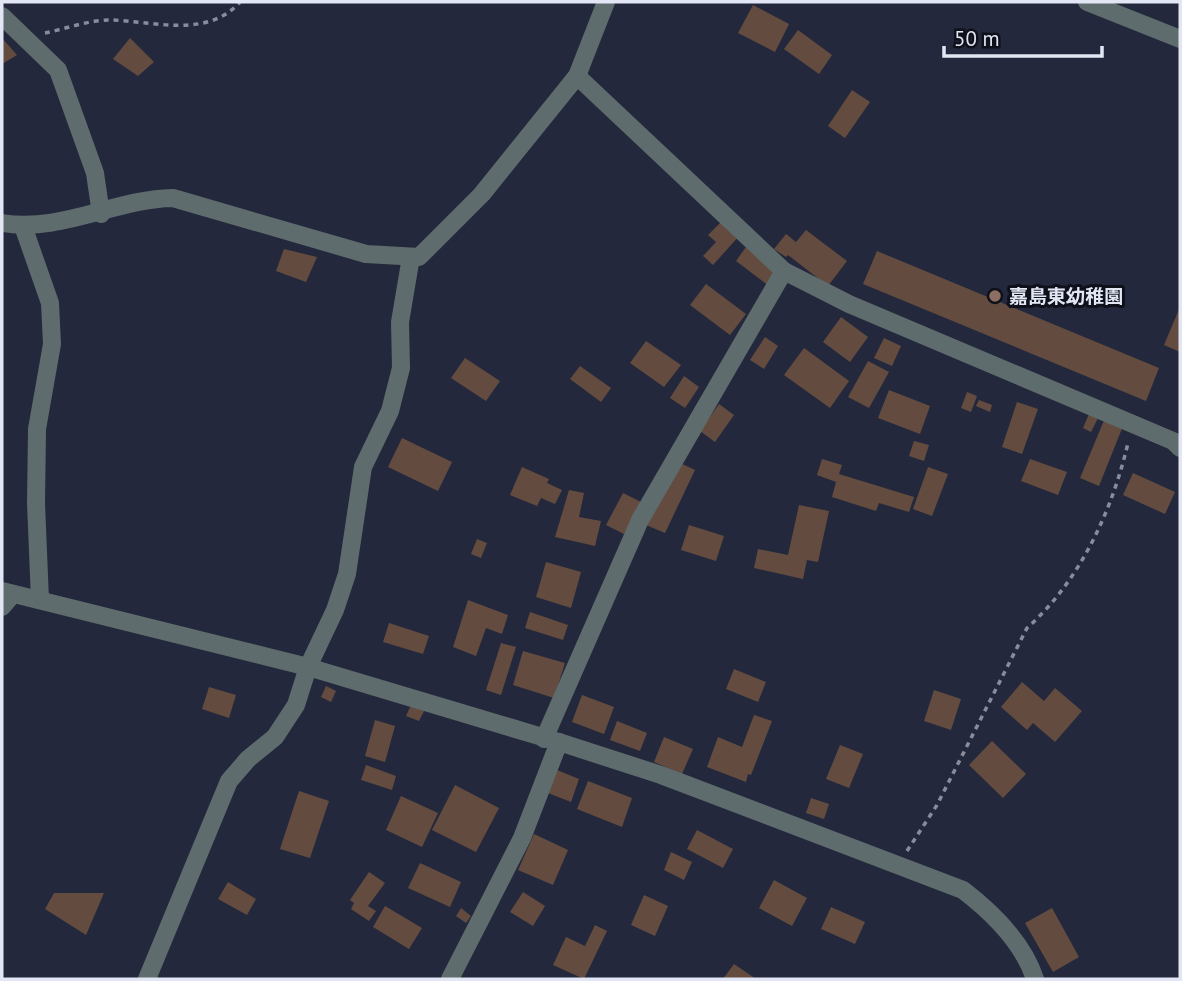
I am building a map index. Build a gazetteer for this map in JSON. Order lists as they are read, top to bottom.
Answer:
{
  "places": ["嘉島東幼稚園"],
  "scale_bar": "50 m"
}
